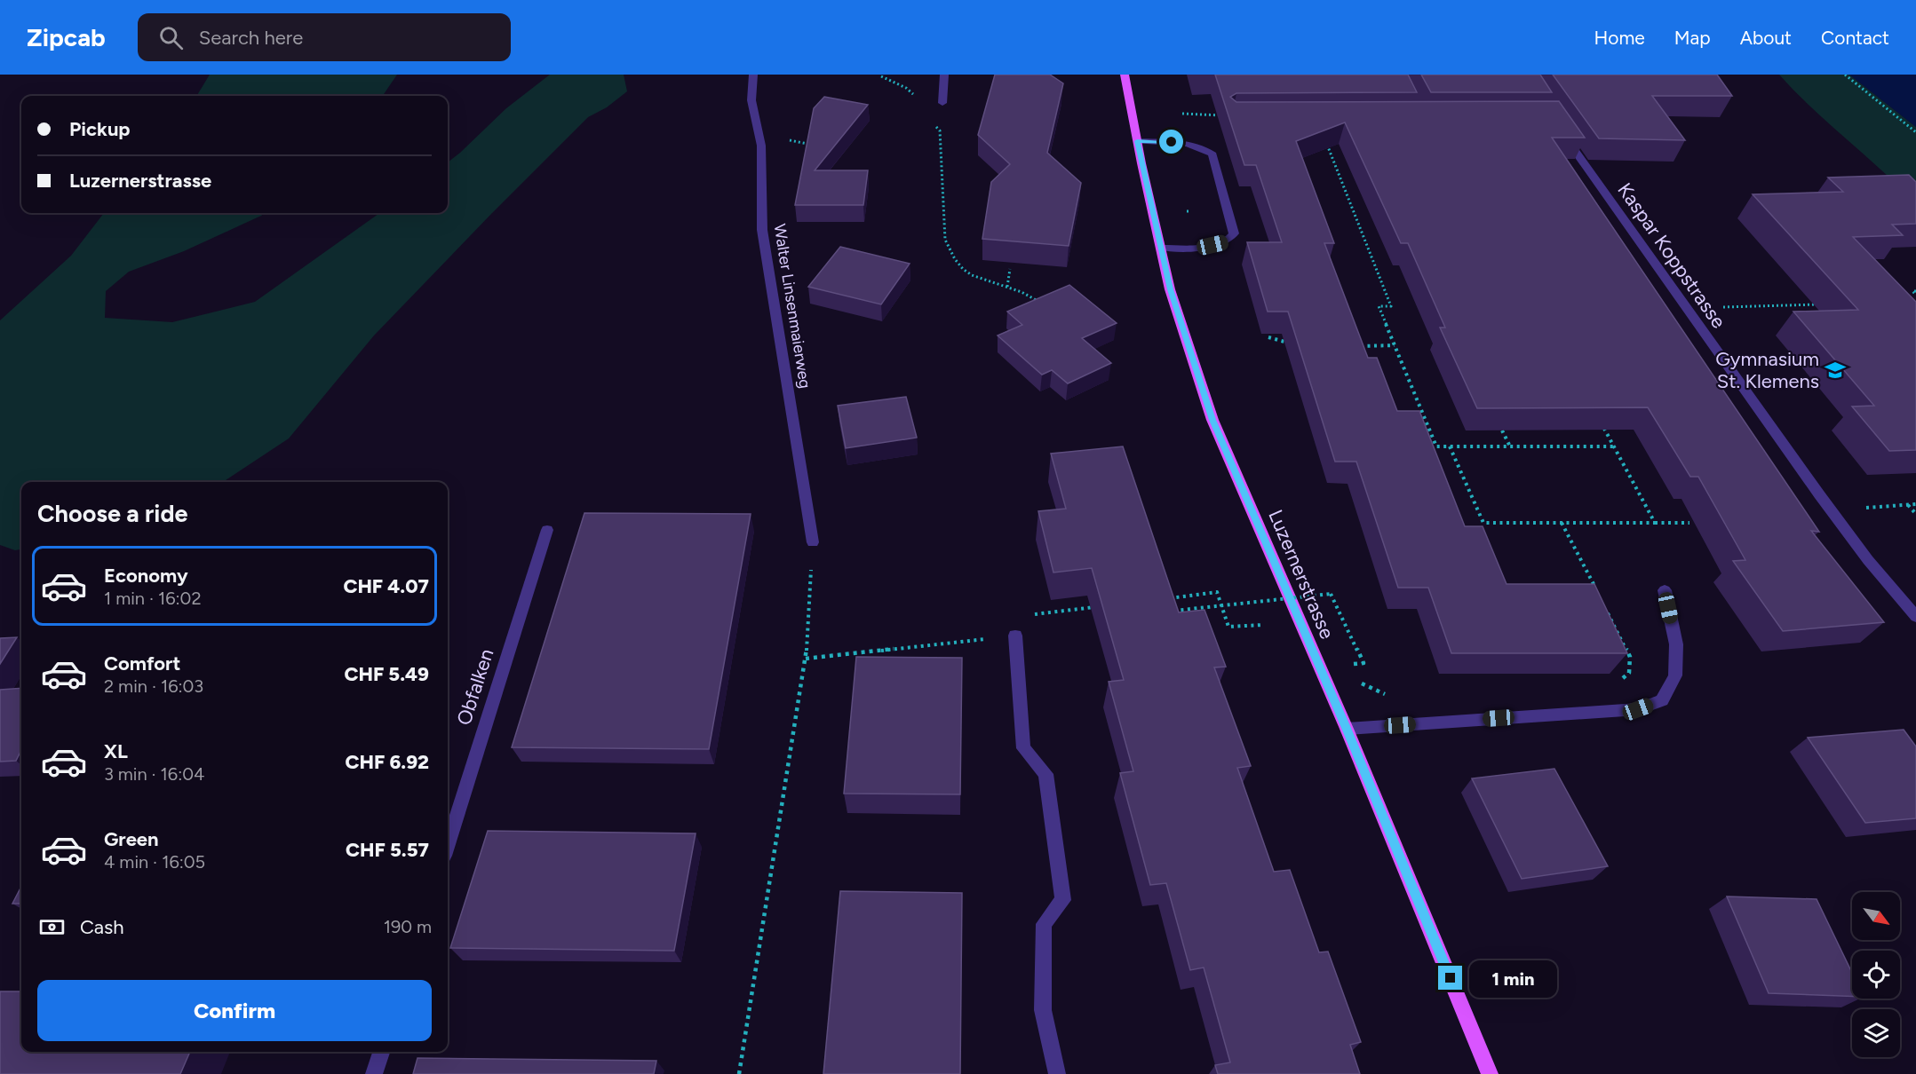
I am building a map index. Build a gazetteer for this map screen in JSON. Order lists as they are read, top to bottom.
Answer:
{
  "streets": {
    "main road": ["Luzernerstrasse"],
    "street": ["Kaspar Koppstrasse", "Walter Linsenmaierweg", "Obfalken"]
  },
  "places": {
    "school or university": ["Gymnasium St. Klemens"]
  },
  "north": "bottom right",
  "page": {
    "header": "Zipcab",
    "search": "Search here",
    "nav": [
      "Home",
      "Map",
      "About",
      "Contact"
    ],
    "banner": ["Pickup", "Luzernerstrasse"],
    "heading": "Choose a ride",
    "list": [
      {
        "name": "Economy",
        "note": "1 min · 16:02",
        "value": "CHF 4.07"
      },
      {
        "name": "Comfort",
        "note": "2 min · 16:03",
        "value": "CHF 5.49"
      },
      {
        "name": "XL",
        "note": "3 min · 16:04",
        "value": "CHF 6.92"
      },
      {
        "name": "Green",
        "note": "4 min · 16:05",
        "value": "CHF 5.57"
      }
    ],
    "pay": ["Cash", "190 m"],
    "bubble": "1 min",
    "buttons": "Confirm"
  }
}
